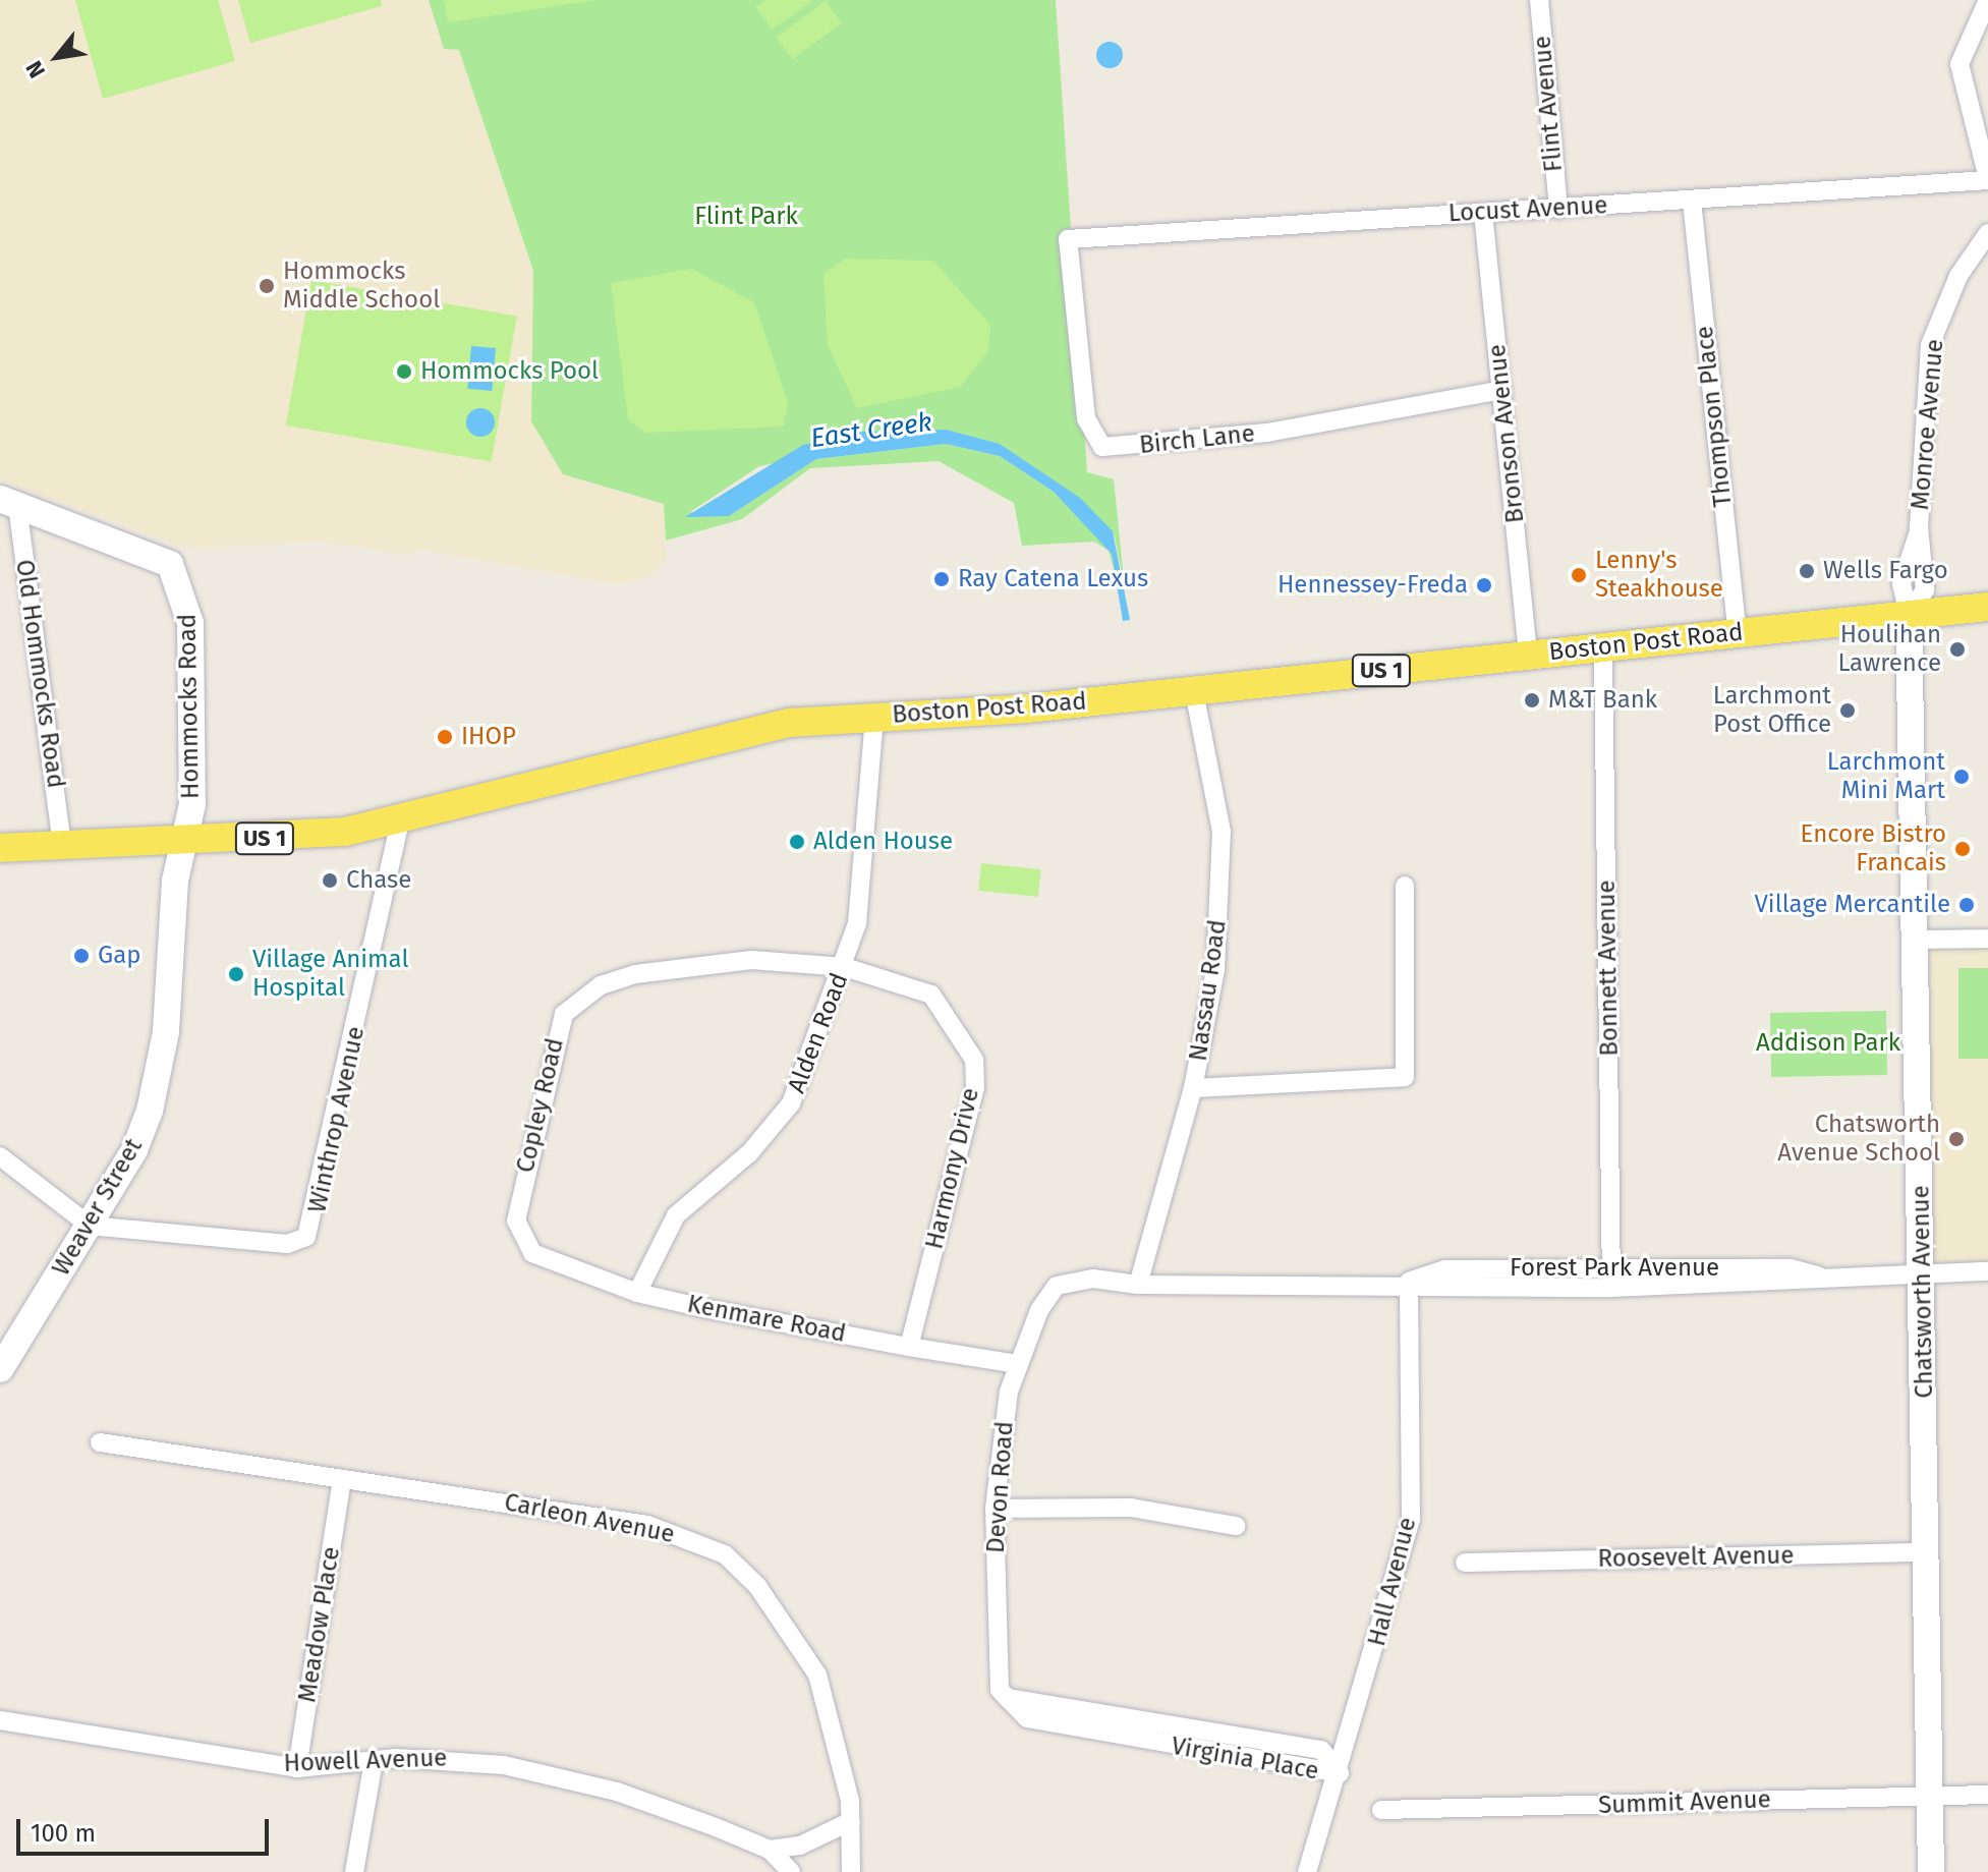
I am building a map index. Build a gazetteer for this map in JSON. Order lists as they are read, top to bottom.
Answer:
{
  "streets": {
    "main road": ["Boston Post Road", "US 1"],
    "street": [
      "Flint Avenue",
      "Locust Avenue",
      "Thompson Place",
      "Monroe Avenue",
      "Bronson Avenue",
      "Birch Lane",
      "Old Hommocks Road",
      "Hommocks Road",
      "Bonnett Avenue",
      "Nassau Road",
      "Alden Road",
      "Copley Road",
      "Winthrop Avenue",
      "Harmony Drive",
      "Weaver Street",
      "Forest Park Avenue",
      "Chatsworth Avenue",
      "Kenmare Road",
      "Devon Road",
      "Carleon Avenue",
      "Roosevelt Avenue",
      "Hall Avenue",
      "Meadow Place",
      "Virginia Place",
      "Howell Avenue",
      "Summit Avenue"
    ]
  },
  "crossings": [
    ["Flint Avenue", "Locust Avenue"],
    ["Locust Avenue", "Thompson Place"],
    ["Locust Avenue", "Bronson Avenue"],
    ["Locust Avenue", "Birch Lane"],
    ["Thompson Place", "Boston Post Road"],
    ["Monroe Avenue", "Boston Post Road"],
    ["Monroe Avenue", "Chatsworth Avenue"],
    ["Bronson Avenue", "Birch Lane"],
    ["Bronson Avenue", "Boston Post Road"],
    ["Boston Post Road", "Old Hommocks Road"],
    ["Boston Post Road", "Hommocks Road"],
    ["Boston Post Road", "Bonnett Avenue"],
    ["Boston Post Road", "Nassau Road"],
    ["Boston Post Road", "Alden Road"],
    ["Boston Post Road", "Winthrop Avenue"],
    ["Boston Post Road", "Weaver Street"],
    ["Boston Post Road", "Chatsworth Avenue"],
    ["Old Hommocks Road", "Hommocks Road"],
    ["Hommocks Road", "Weaver Street"],
    ["Bonnett Avenue", "Forest Park Avenue"],
    ["Nassau Road", "Forest Park Avenue"],
    ["Alden Road", "Copley Road"],
    ["Alden Road", "Harmony Drive"],
    ["Alden Road", "Kenmare Road"],
    ["Copley Road", "Harmony Drive"],
    ["Copley Road", "Kenmare Road"],
    ["Winthrop Avenue", "Weaver Street"],
    ["Harmony Drive", "Kenmare Road"],
    ["Forest Park Avenue", "Chatsworth Avenue"],
    ["Forest Park Avenue", "Devon Road"],
    ["Forest Park Avenue", "Hall Avenue"],
    ["Chatsworth Avenue", "Roosevelt Avenue"],
    ["Chatsworth Avenue", "Summit Avenue"],
    ["Kenmare Road", "Devon Road"],
    ["Devon Road", "Virginia Place"],
    ["Carleon Avenue", "Meadow Place"],
    ["Hall Avenue", "Virginia Place"],
    ["Meadow Place", "Howell Avenue"]
  ],
  "water": ["East Creek"],
  "parks": ["Flint Park", "Addison Park"],
  "places": [
    "Hommocks Middle School",
    "Hommocks Pool",
    "Wells Fargo",
    "Lenny's Steakhouse",
    "Ray Catena Lexus",
    "Hennessey-Freda",
    "Houlihan Lawrence",
    "M&T Bank",
    "Larchmont Post Office",
    "IHOP",
    "Larchmont Mini Mart",
    "Alden House",
    "Encore Bistro Francais",
    "Chase",
    "Village Mercantile",
    "Gap",
    "Village Animal Hospital",
    "Chatsworth Avenue School"
  ],
  "scale_bar": "100 m",
  "north": "bottom left"
}
